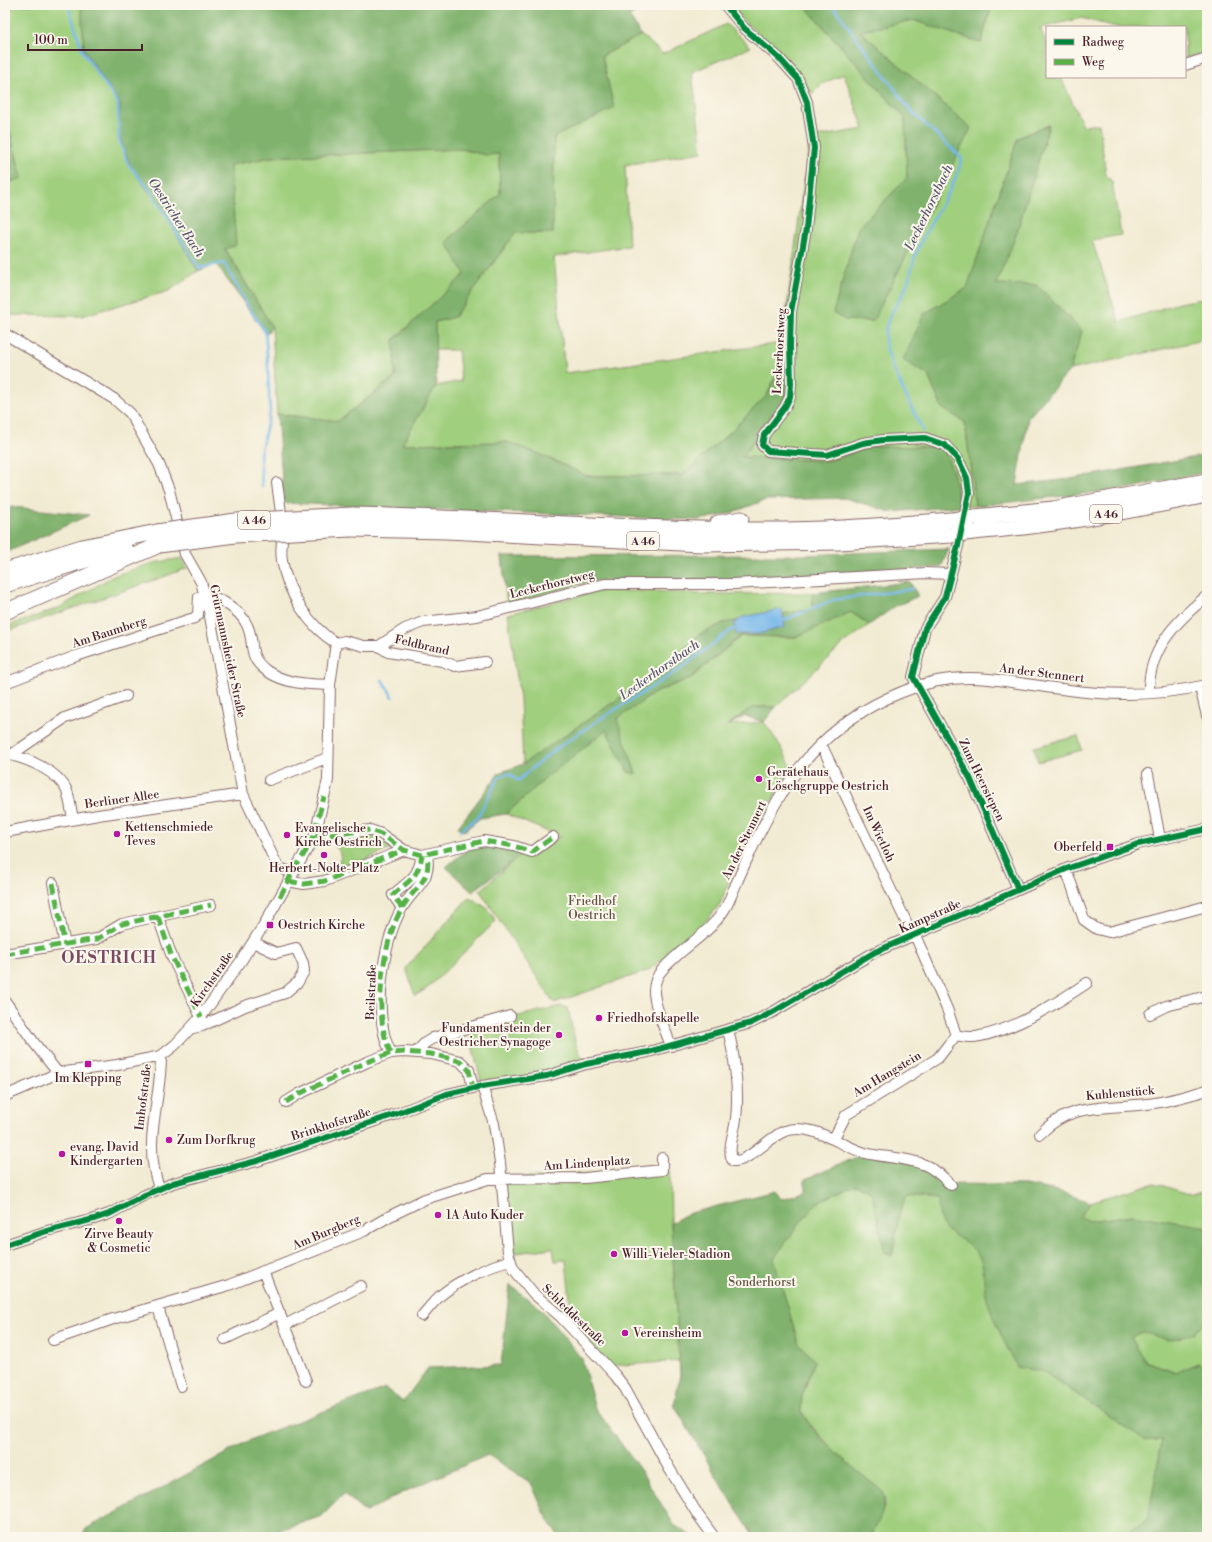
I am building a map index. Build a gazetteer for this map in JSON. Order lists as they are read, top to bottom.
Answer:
{
  "streets": {
    "highway": ["A 46"],
    "street": [
      "Leckerhorstweg",
      "Am Baumberg",
      "Feldbrand",
      "Grürmannsheider Straße",
      "An der Stennert",
      "Zum Heersiepen",
      "Berliner Allee",
      "Im Wietloh",
      "Kampstraße",
      "Kirchstraße",
      "Beilstraße",
      "Am Hangstein",
      "Kuhlenstück",
      "Imhofstraße",
      "Brinkhofstraße",
      "Am Lindenplatz",
      "Am Burgberg",
      "Schleddestraße"
    ]
  },
  "crossings": [
    ["Leckerhorstweg", "Feldbrand"],
    ["Leckerhorstweg", "An der Stennert"],
    ["Leckerhorstweg", "Zum Heersiepen"],
    ["Am Baumberg", "Grürmannsheider Straße"],
    ["Grürmannsheider Straße", "Berliner Allee"],
    ["Grürmannsheider Straße", "Kirchstraße"],
    ["An der Stennert", "Zum Heersiepen"],
    ["An der Stennert", "Im Wietloh"],
    ["An der Stennert", "Kampstraße"],
    ["An der Stennert", "Brinkhofstraße"],
    ["Zum Heersiepen", "Kampstraße"],
    ["Im Wietloh", "Kampstraße"],
    ["Kampstraße", "Brinkhofstraße"],
    ["Kirchstraße", "Imhofstraße"],
    ["Imhofstraße", "Brinkhofstraße"],
    ["Brinkhofstraße", "Schleddestraße"],
    ["Am Lindenplatz", "Am Burgberg"],
    ["Am Lindenplatz", "Schleddestraße"],
    ["Am Burgberg", "Schleddestraße"]
  ],
  "districts": ["OESTRICH"],
  "water": ["Leckerhorstbach", "Oestricher Bach"],
  "parks": ["Friedhof Oestrich", "Sonderhorst"],
  "places": {
    "other": [
      "Gerätehaus Löschgruppe Oestrich",
      "Kettenschmiede Teves",
      "Evangelische Kirche Oestrich",
      "Herbert-Nolte-Platz",
      "Friedhofskapelle",
      "Fundamentstein der Oestricher Synagoge",
      "Zum Dorfkrug",
      "evang. David Kindergarten",
      "1A Auto Kuder",
      "Zirve Beauty & Cosmetic",
      "Willi-Vieler-Stadion",
      "Vereinsheim"
    ],
    "transit": ["Oberfeld", "Oestrich Kirche", "Im Klepping"]
  },
  "legend": ["Radweg", "Weg"],
  "scale_bar": "100 m"
}
